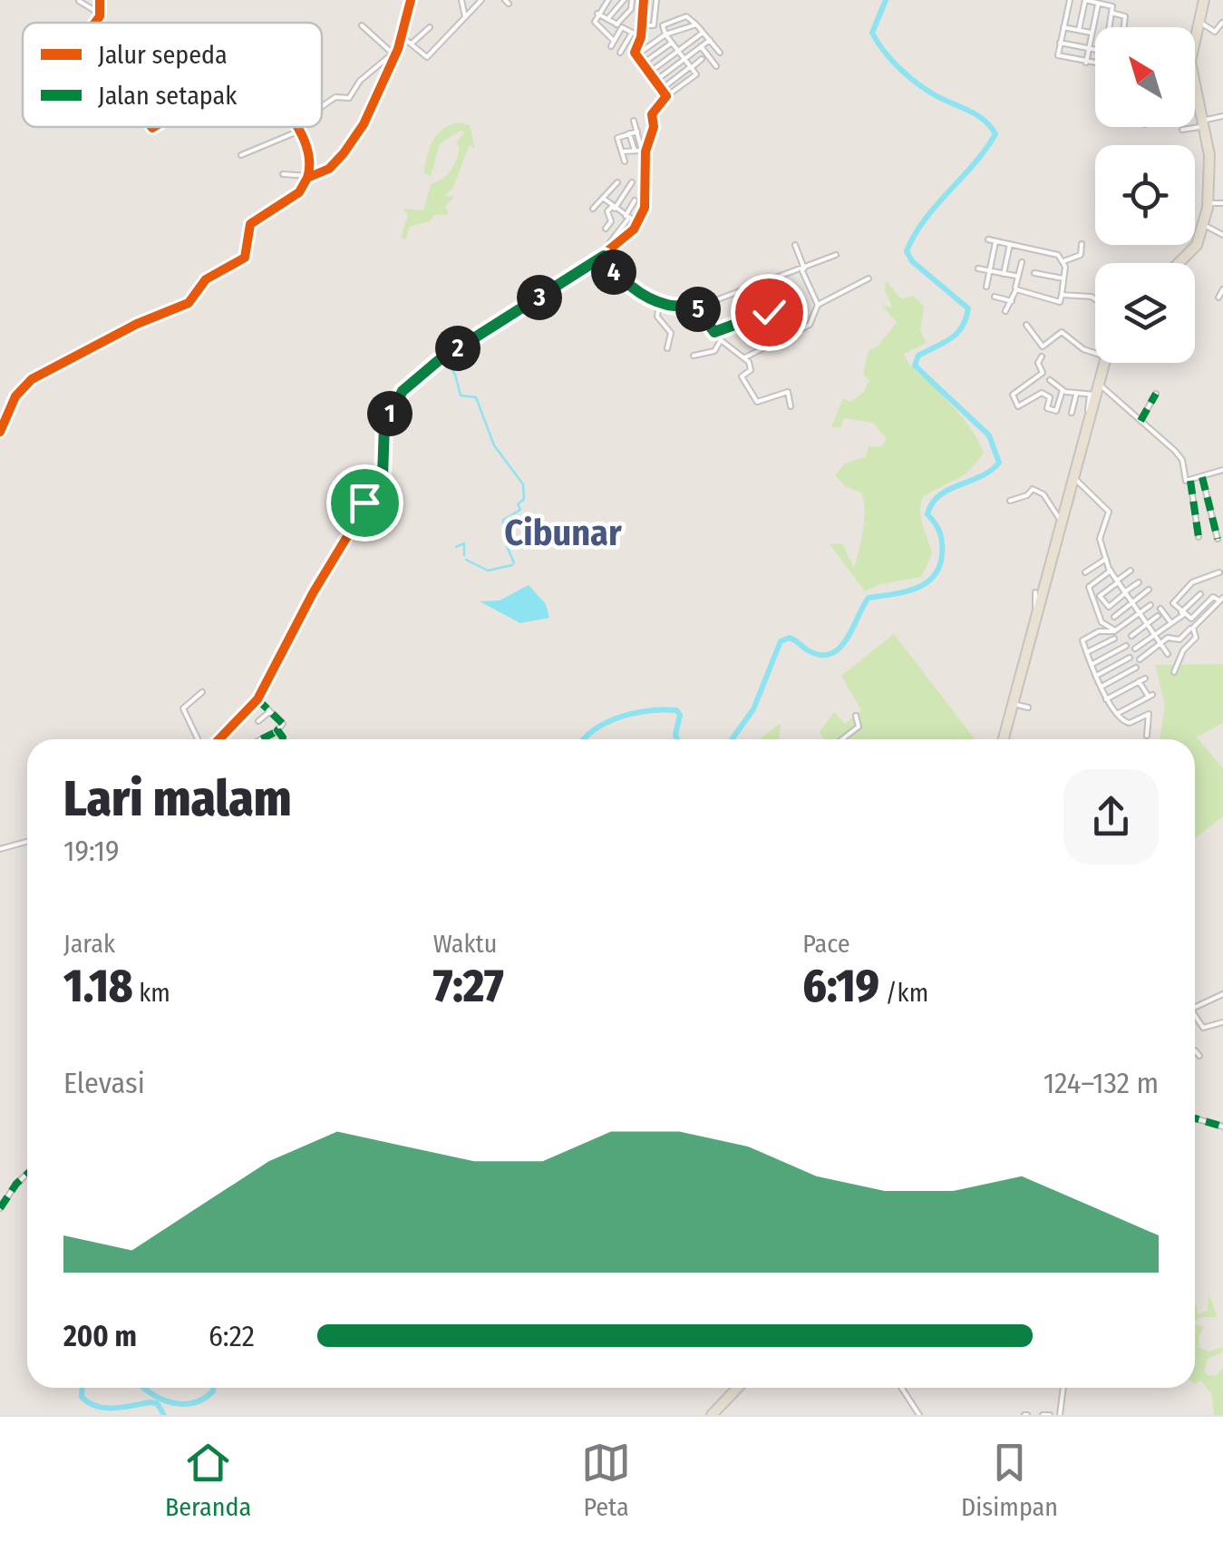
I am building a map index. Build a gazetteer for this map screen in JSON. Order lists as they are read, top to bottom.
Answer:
{
  "districts": ["Cibunar"],
  "legend": ["Jalur sepeda", "Jalan setapak"],
  "north": "top left",
  "page": {
    "pins": [
      "4",
      "3",
      "5",
      "2",
      "1"
    ],
    "heading": ["Lari malam", "19:19"],
    "stats": [
      ["Jarak", "1.18 km"],
      ["Waktu", "7:27"],
      ["Pace", "6:19 /km"]
    ],
    "chart": ["Elevasi", "124–132 m"],
    "list": [
      {
        "name": "200 m",
        "note": "6:22"
      }
    ],
    "tabs": ["Beranda", "Peta", "Disimpan"]
  }
}
